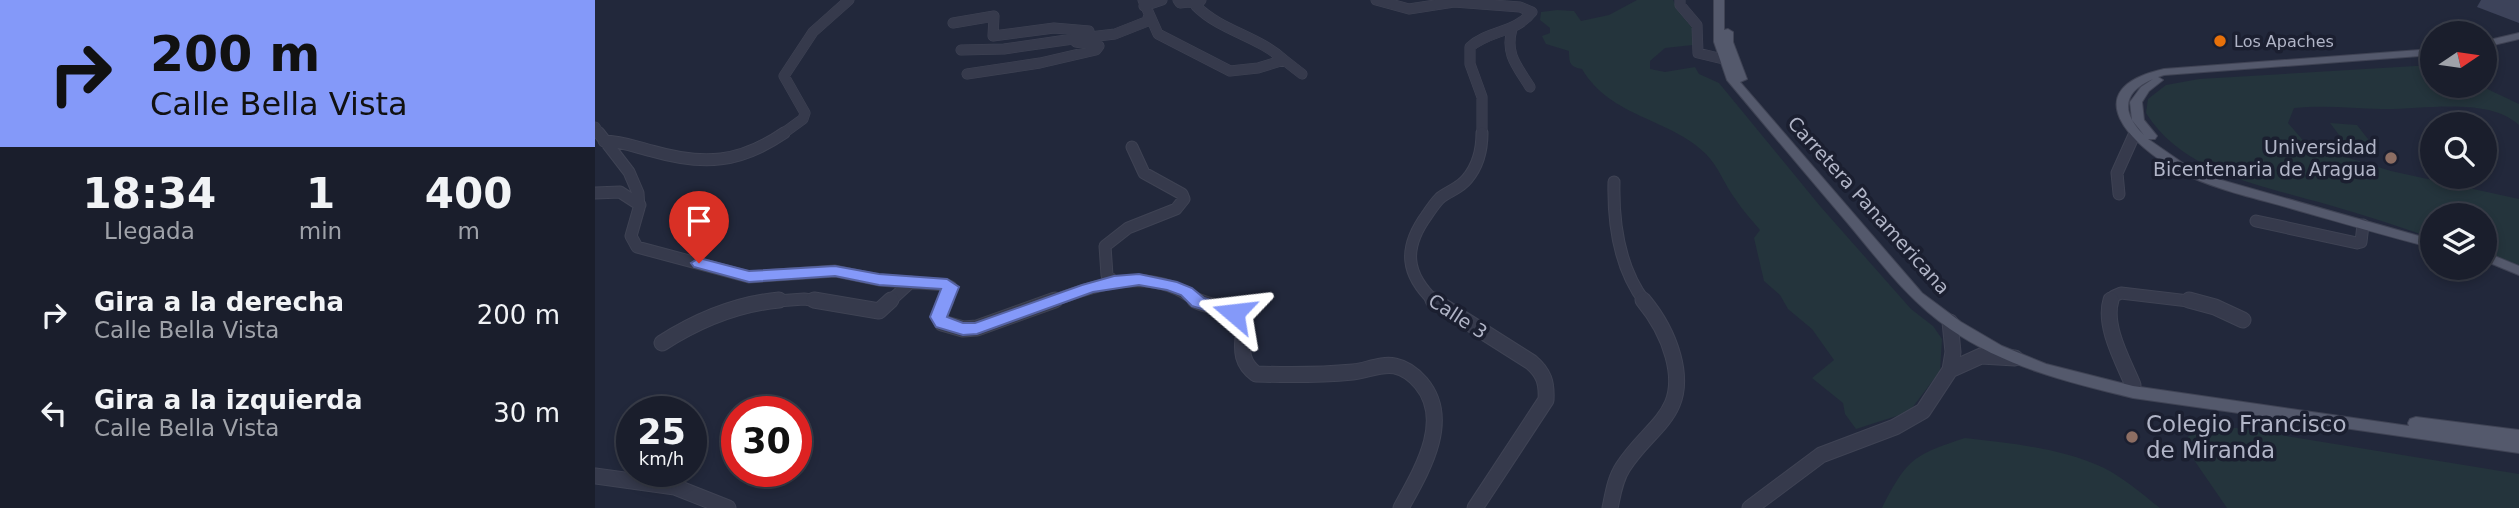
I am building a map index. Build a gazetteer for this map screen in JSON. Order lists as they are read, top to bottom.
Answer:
{
  "streets": {
    "main road": ["Carretera Panamericana"],
    "street": ["Calle 3"]
  },
  "places": ["Los Apaches", "Universidad Bicentenaria de Aragua", "Colegio Francisco de Miranda"],
  "north": "right",
  "page": {
    "turn": ["200 m", "Calle Bella Vista"],
    "eta": [
      "18:34",
      "Llegada",
      "1",
      "min",
      "400",
      "m"
    ],
    "list": [
      {
        "name": "Gira a la derecha",
        "note": "Calle Bella Vista",
        "value": "200 m"
      },
      {
        "name": "Gira a la izquierda",
        "note": "Calle Bella Vista",
        "value": "30 m"
      }
    ],
    "speed": "25 km/h",
    "limit": "30"
  }
}
